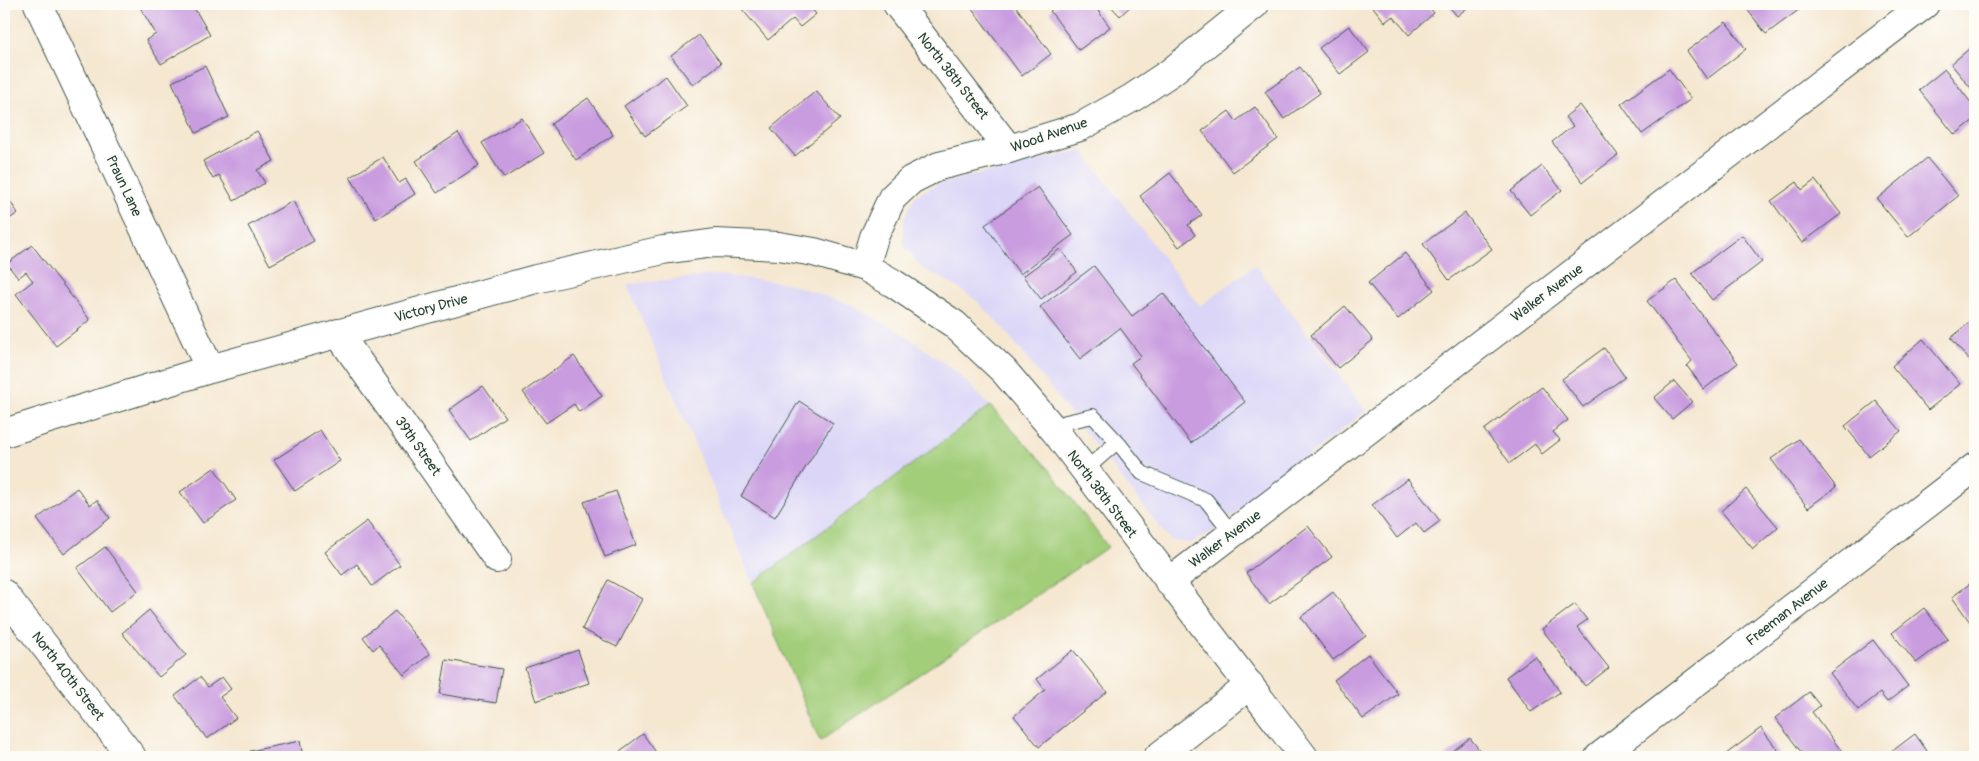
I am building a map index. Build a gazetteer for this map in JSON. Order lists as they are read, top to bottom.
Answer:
{
  "streets": {
    "street": [
      "North 38th Street",
      "Wood Avenue",
      "Praun Lane",
      "Walker Avenue",
      "Victory Drive",
      "39th Street",
      "Freeman Avenue",
      "North 40th Street"
    ]
  },
  "crossings": [
    ["North 38th Street", "Wood Avenue"],
    ["North 38th Street", "Walker Avenue"],
    ["North 38th Street", "Victory Drive"],
    ["Wood Avenue", "Victory Drive"],
    ["Praun Lane", "Victory Drive"],
    ["Victory Drive", "39th Street"]
  ]
}
